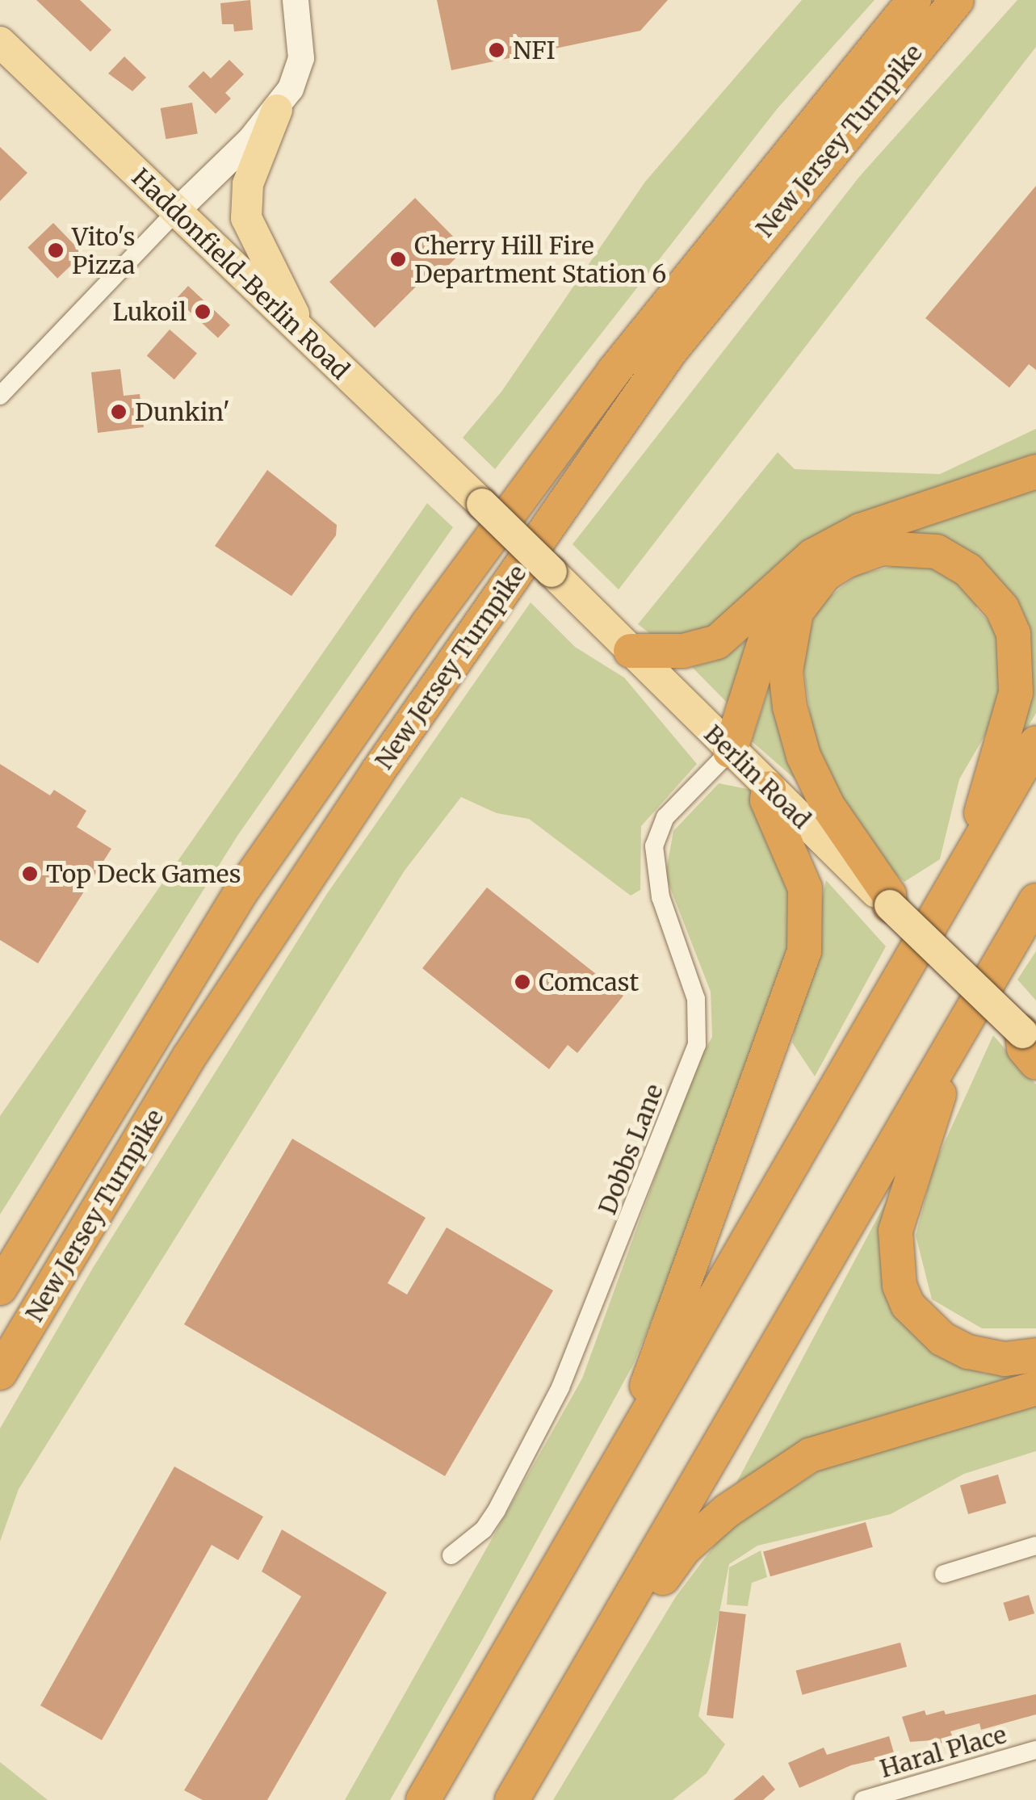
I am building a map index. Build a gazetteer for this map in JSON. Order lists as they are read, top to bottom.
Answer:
{
  "streets": {
    "highway": ["New Jersey Turnpike"],
    "main road": ["Haddonfield-Berlin Road", "Berlin Road"],
    "street": ["Dobbs Lane", "Haral Place"]
  },
  "crossings": [
    ["Haddonfield-Berlin Road", "Berlin Road"],
    ["Berlin Road", "Dobbs Lane"]
  ],
  "places": [
    "NFI",
    "Vito's Pizza",
    "Cherry Hill Fire Department Station 6",
    "Lukoil",
    "Dunkin'",
    "Top Deck Games",
    "Comcast"
  ]
}
